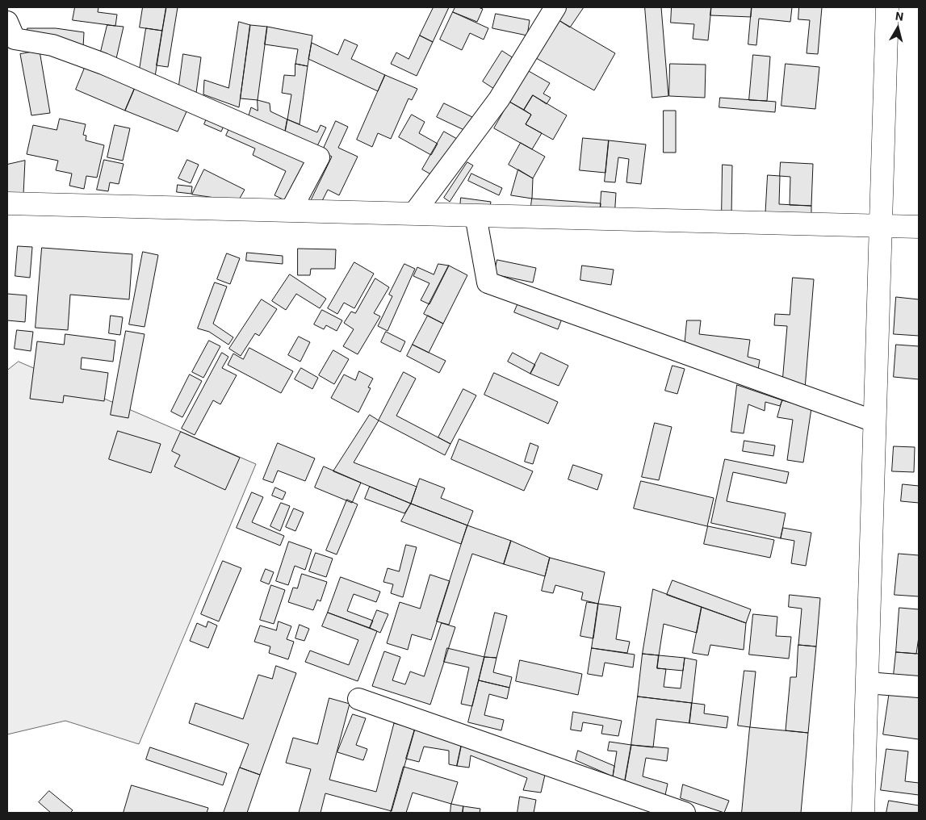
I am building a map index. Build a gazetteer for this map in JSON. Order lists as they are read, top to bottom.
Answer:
{
  "north": "top"
}
